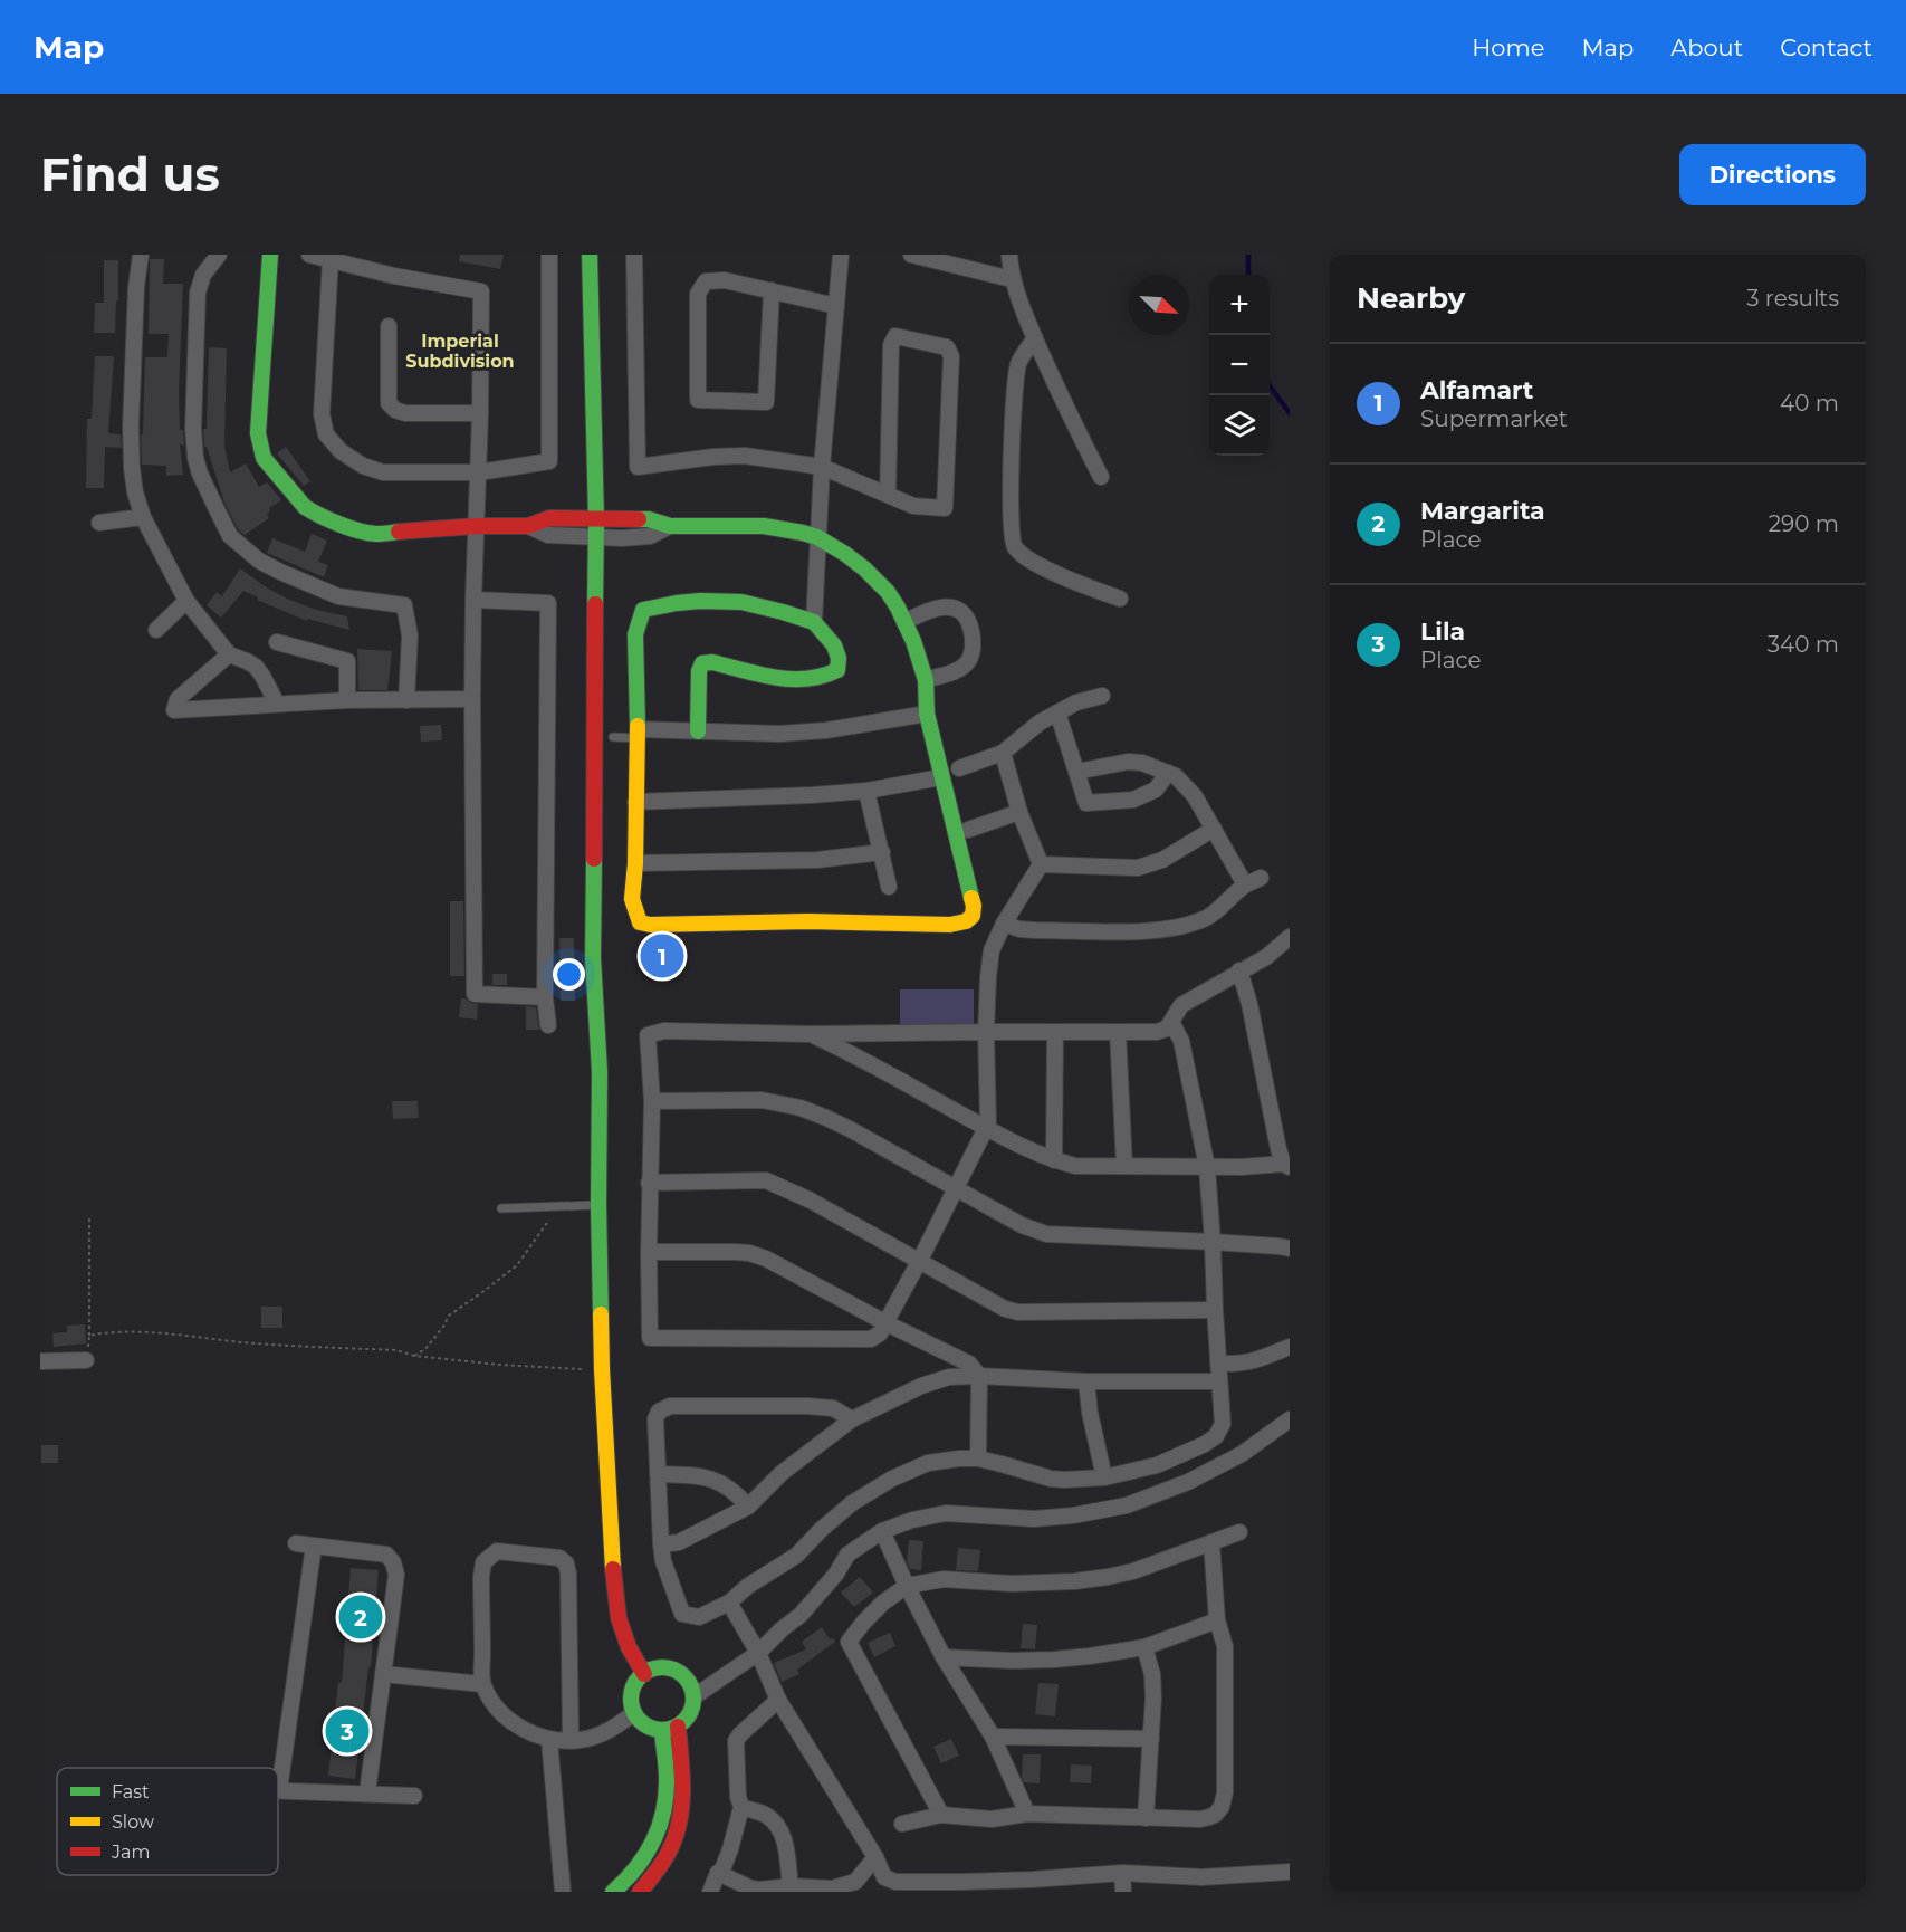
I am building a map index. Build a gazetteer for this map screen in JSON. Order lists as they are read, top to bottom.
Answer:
{
  "districts": ["Imperial Subdivision"],
  "legend": ["Fast", "Slow", "Jam"],
  "north": "bottom right",
  "page": {
    "header": "Map",
    "nav": [
      "Home",
      "Map",
      "About",
      "Contact"
    ],
    "buttons": "Directions",
    "title": "Find us",
    "heading": ["Nearby", "3 results"],
    "map_buttons": ["+", "−"],
    "list": [
      {
        "mark": "1",
        "name": "Alfamart",
        "note": "Supermarket",
        "value": "40 m"
      },
      {
        "mark": "2",
        "name": "Margarita",
        "note": "Place",
        "value": "290 m"
      },
      {
        "mark": "3",
        "name": "Lila",
        "note": "Place",
        "value": "340 m"
      }
    ],
    "pins": ["1", "2", "3"]
  }
}
